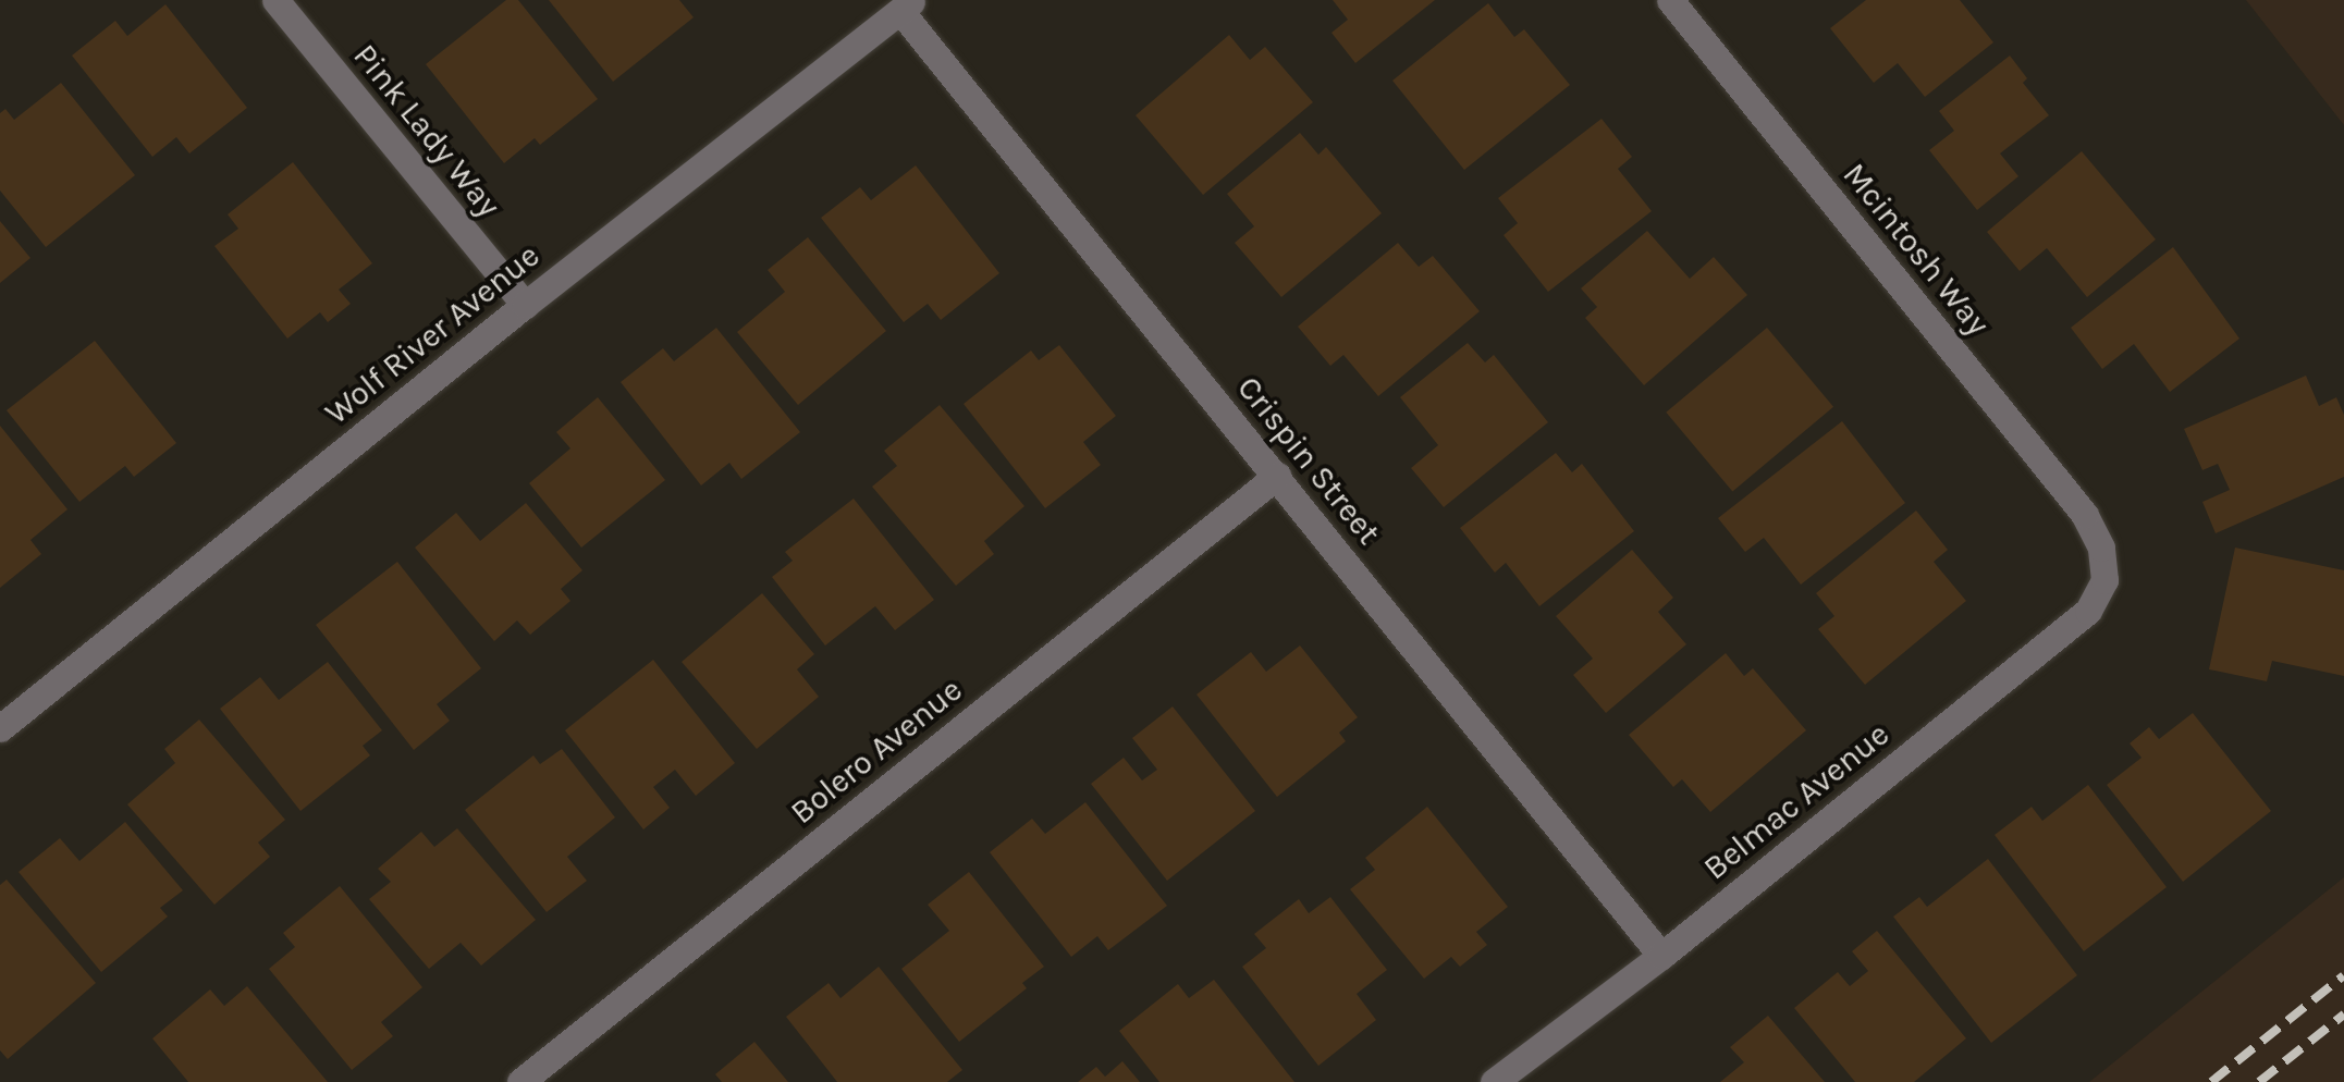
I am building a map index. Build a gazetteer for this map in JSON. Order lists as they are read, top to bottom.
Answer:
{
  "streets": {
    "street": [
      "Pink Lady Way",
      "Mcintosh Way",
      "Wolf River Avenue",
      "Crispin Street",
      "Bolero Avenue",
      "Belmac Avenue"
    ]
  },
  "crossings": [
    ["Pink Lady Way", "Wolf River Avenue"],
    ["Mcintosh Way", "Belmac Avenue"],
    ["Wolf River Avenue", "Crispin Street"],
    ["Crispin Street", "Bolero Avenue"],
    ["Crispin Street", "Belmac Avenue"]
  ]
}
